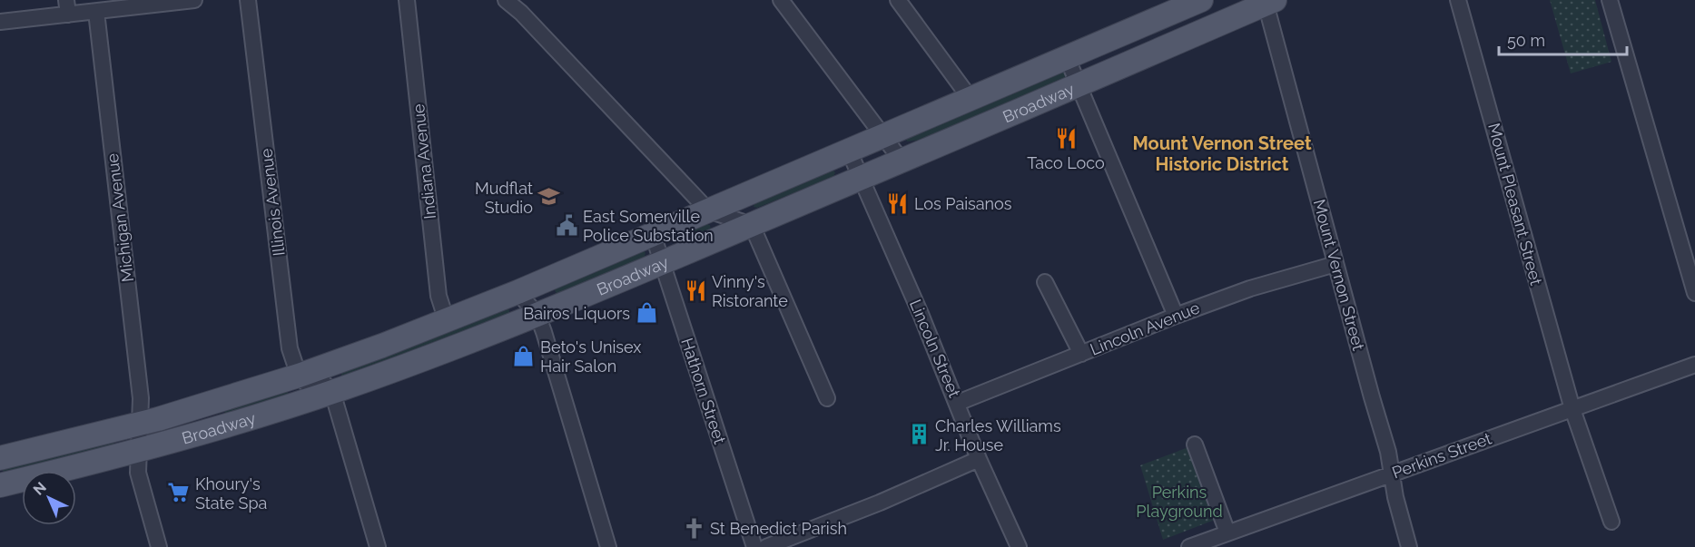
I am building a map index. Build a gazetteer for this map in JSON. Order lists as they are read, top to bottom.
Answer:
{
  "streets": {
    "main road": ["Broadway"],
    "street": [
      "Indiana Avenue",
      "Illinois Avenue",
      "Mount Pleasant Street",
      "Michigan Avenue",
      "Mount Vernon Street",
      "Lincoln Avenue",
      "Lincoln Street",
      "Hathorn Street",
      "Perkins Street"
    ]
  },
  "crossings": [
    ["Broadway", "Indiana Avenue"],
    ["Broadway", "Illinois Avenue"],
    ["Broadway", "Michigan Avenue"],
    ["Broadway", "Mount Vernon Street"],
    ["Broadway", "Lincoln Street"],
    ["Broadway", "Hathorn Street"],
    ["Mount Pleasant Street", "Perkins Street"],
    ["Mount Vernon Street", "Lincoln Avenue"],
    ["Mount Vernon Street", "Perkins Street"],
    ["Lincoln Avenue", "Lincoln Street"]
  ],
  "districts": ["Mount Vernon Street Historic District"],
  "parks": ["Perkins Playground"],
  "places": {
    "restaurant": ["Taco Loco", "Los Paisanos", "Vinny's Ristorante"],
    "school or university": ["Mudflat Studio"],
    "public building": ["East Somerville Police Substation"],
    "shop": ["Bairos Liquors", "Beto's Unisex Hair Salon"],
    "building": ["Charles Williams Jr. House"],
    "supermarket": ["Khoury's State Spa"],
    "church": ["St Benedict Parish"]
  },
  "scale_bar": "50 m",
  "north": "top left"
}
